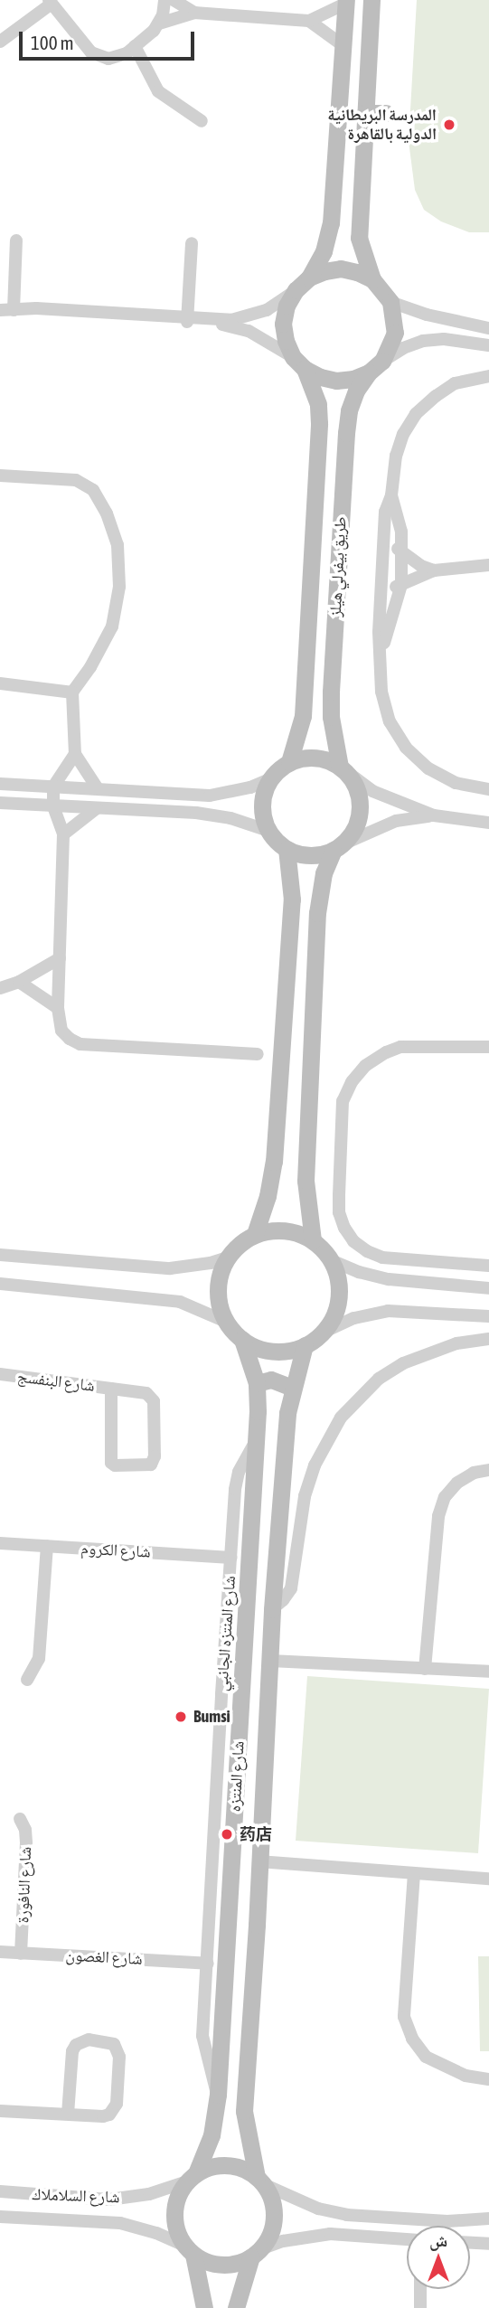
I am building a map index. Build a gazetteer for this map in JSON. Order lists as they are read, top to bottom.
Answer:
{
  "streets": {
    "street": [
      "طريق بيفرلي هيلز",
      "شارع البنفسج",
      "شارع الكروم",
      "شارع المنتزه الجانبي",
      "شارع المنتزه",
      "شارع النافورة",
      "شارع الغصون",
      "شارع السلاملاك"
    ]
  },
  "crossings": [
    ["شارع الكروم", "شارع المنتزه الجانبي"],
    ["شارع المنتزه الجانبي", "شارع المنتزه"],
    ["شارع المنتزه الجانبي", "شارع الغصون"],
    ["شارع المنتزه", "شارع السلاملاك"],
    ["شارع النافورة", "شارع الغصون"]
  ],
  "places": ["المدرسة البريطانية الدولية بالقاهرة", "Bumsi", "药店"],
  "scale_bar": "100 m",
  "north": "top"
}
